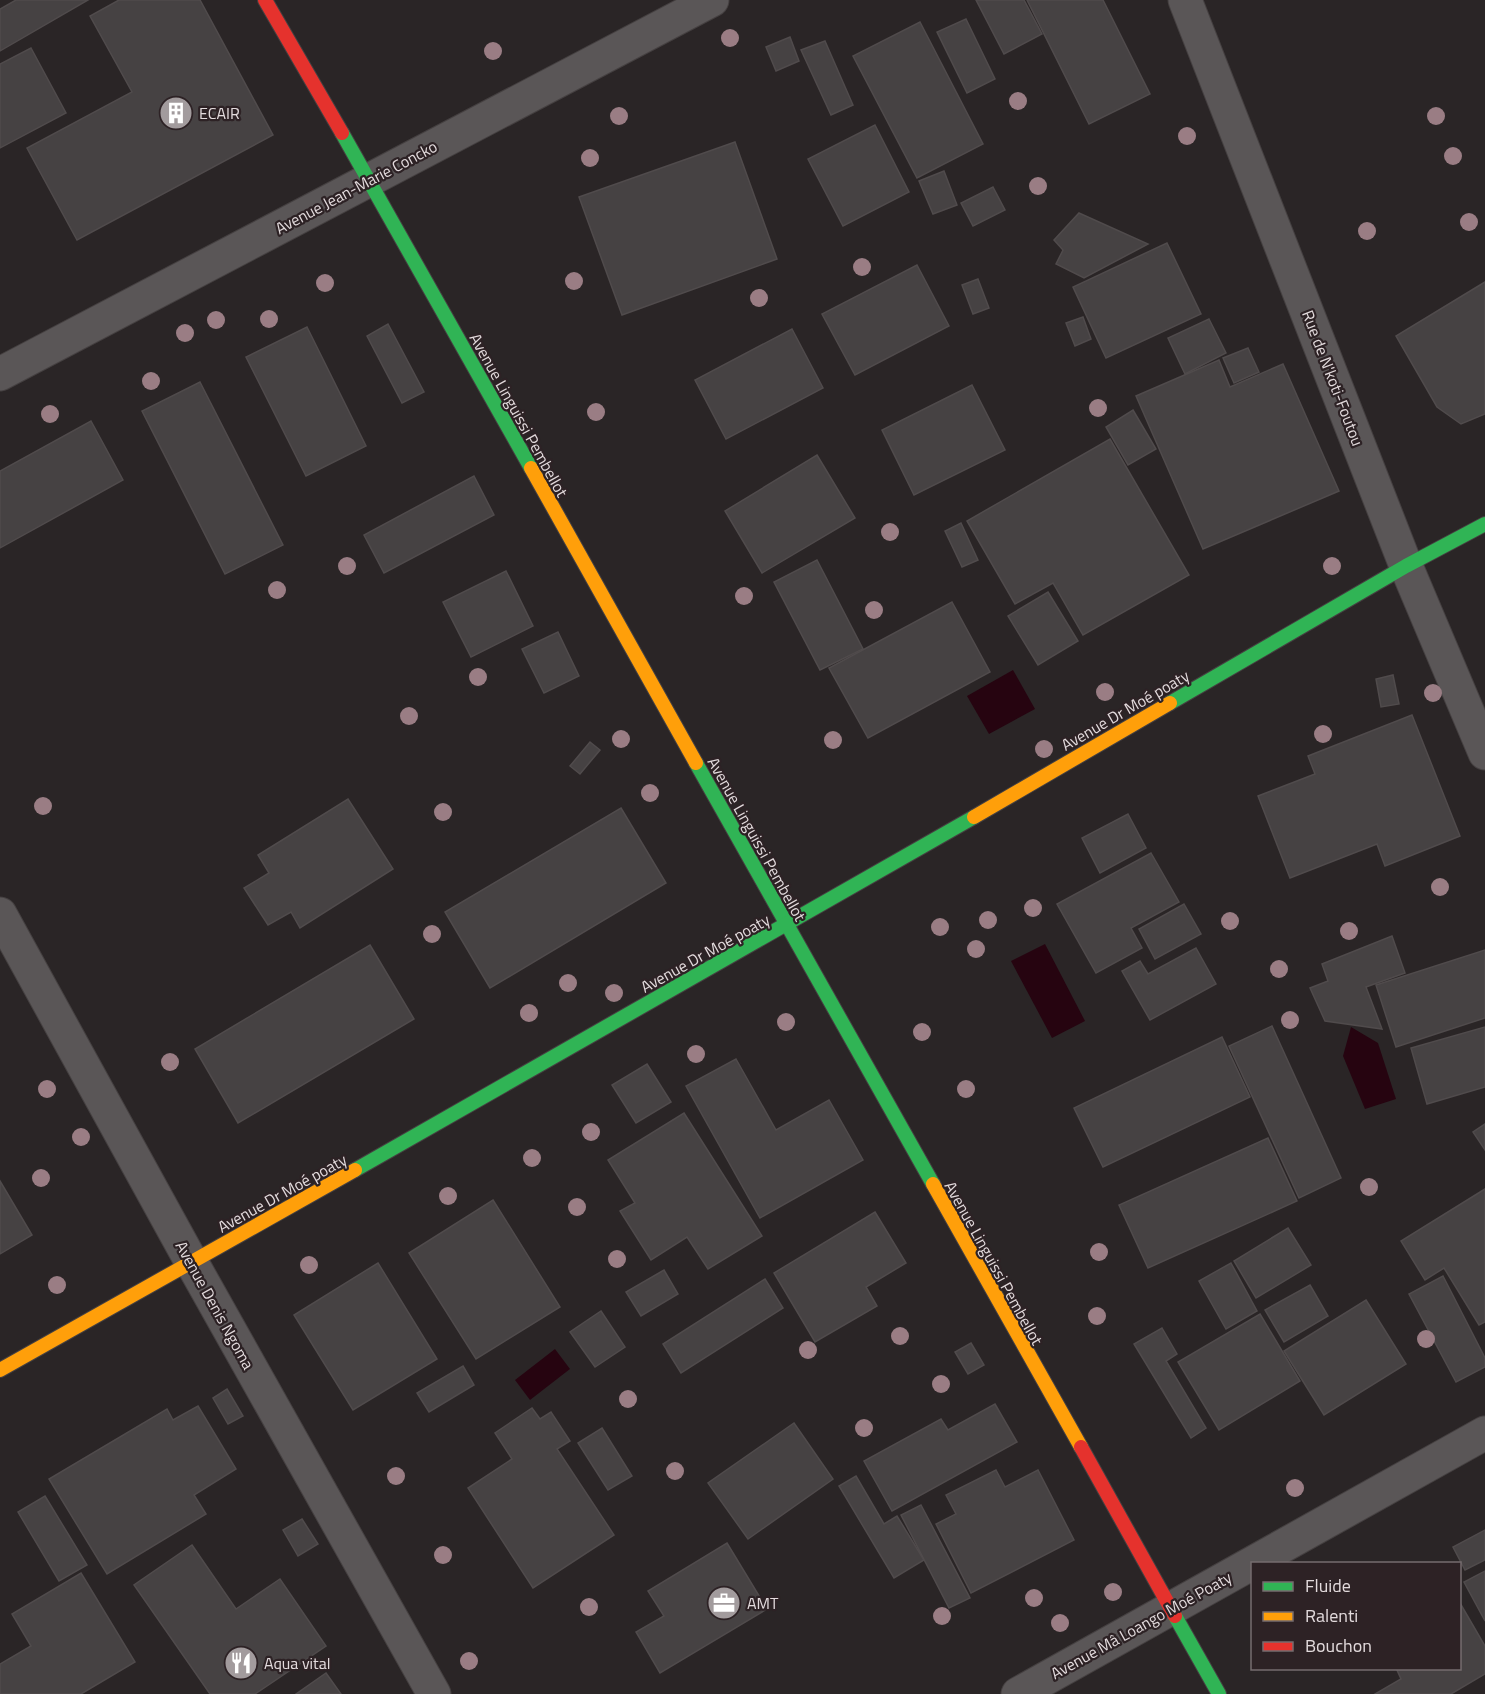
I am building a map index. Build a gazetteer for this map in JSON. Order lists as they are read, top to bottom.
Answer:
{
  "streets": {
    "street": [
      "Avenue Jean-Marie Concko",
      "Rue de N'koti-Foutou",
      "Avenue Linguissi Pembellot",
      "Avenue Dr Moé poaty",
      "Avenue Denis Ngoma",
      "Avenue Mâ Loango Moé Poaty"
    ]
  },
  "crossings": [
    ["Avenue Jean-Marie Concko", "Avenue Linguissi Pembellot"],
    ["Rue de N'koti-Foutou", "Avenue Dr Moé poaty"],
    ["Avenue Linguissi Pembellot", "Avenue Dr Moé poaty"],
    ["Avenue Linguissi Pembellot", "Avenue Mâ Loango Moé Poaty"],
    ["Avenue Dr Moé poaty", "Avenue Denis Ngoma"]
  ],
  "places": {
    "building": ["ECAIR"],
    "office": ["AMT"],
    "restaurant": ["Aqua vital"]
  },
  "legend": ["Fluide", "Ralenti", "Bouchon"]
}
